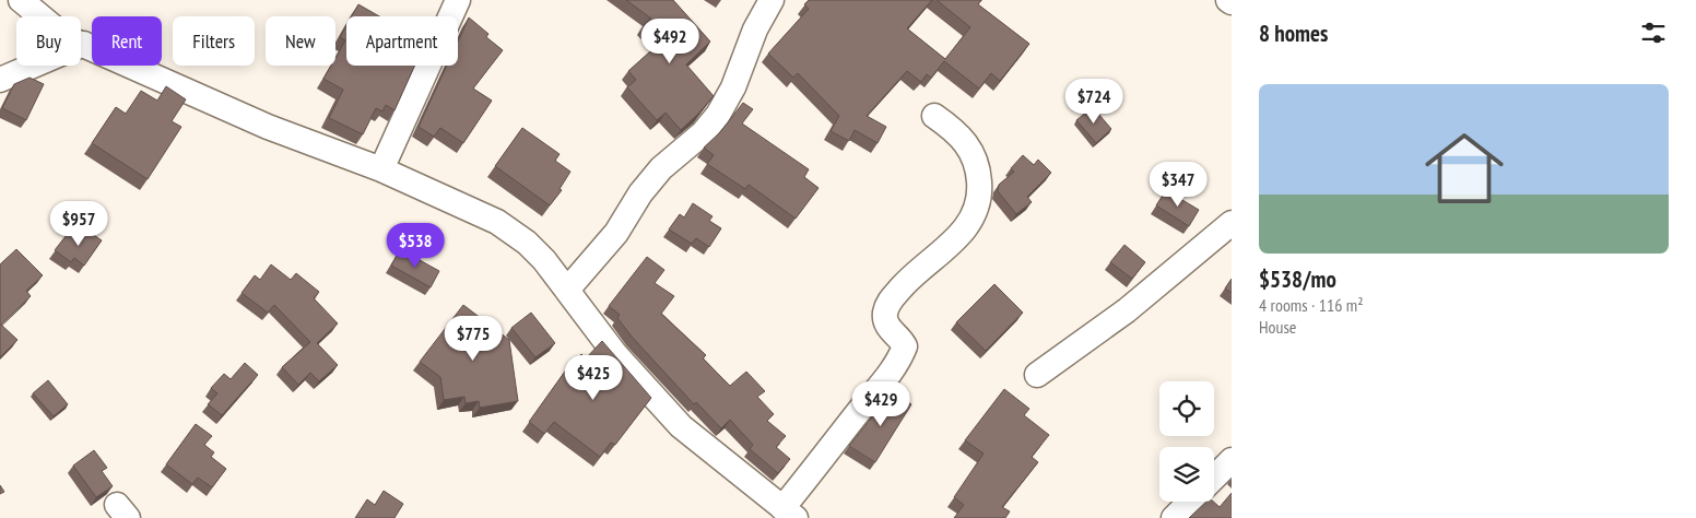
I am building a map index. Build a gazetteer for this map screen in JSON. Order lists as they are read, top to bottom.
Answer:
{
  "page": {
    "heading": "8 homes",
    "chip": [
      "Buy",
      "Rent",
      "Filters",
      "New",
      "Apartment"
    ],
    "price": [
      "$492",
      "$724",
      "$347",
      "$957",
      "$538",
      "$775",
      "$425",
      "$429"
    ],
    "list": [
      {
        "name": "$538/mo",
        "note": "4 rooms · 116 m² · House"
      }
    ]
  }
}
